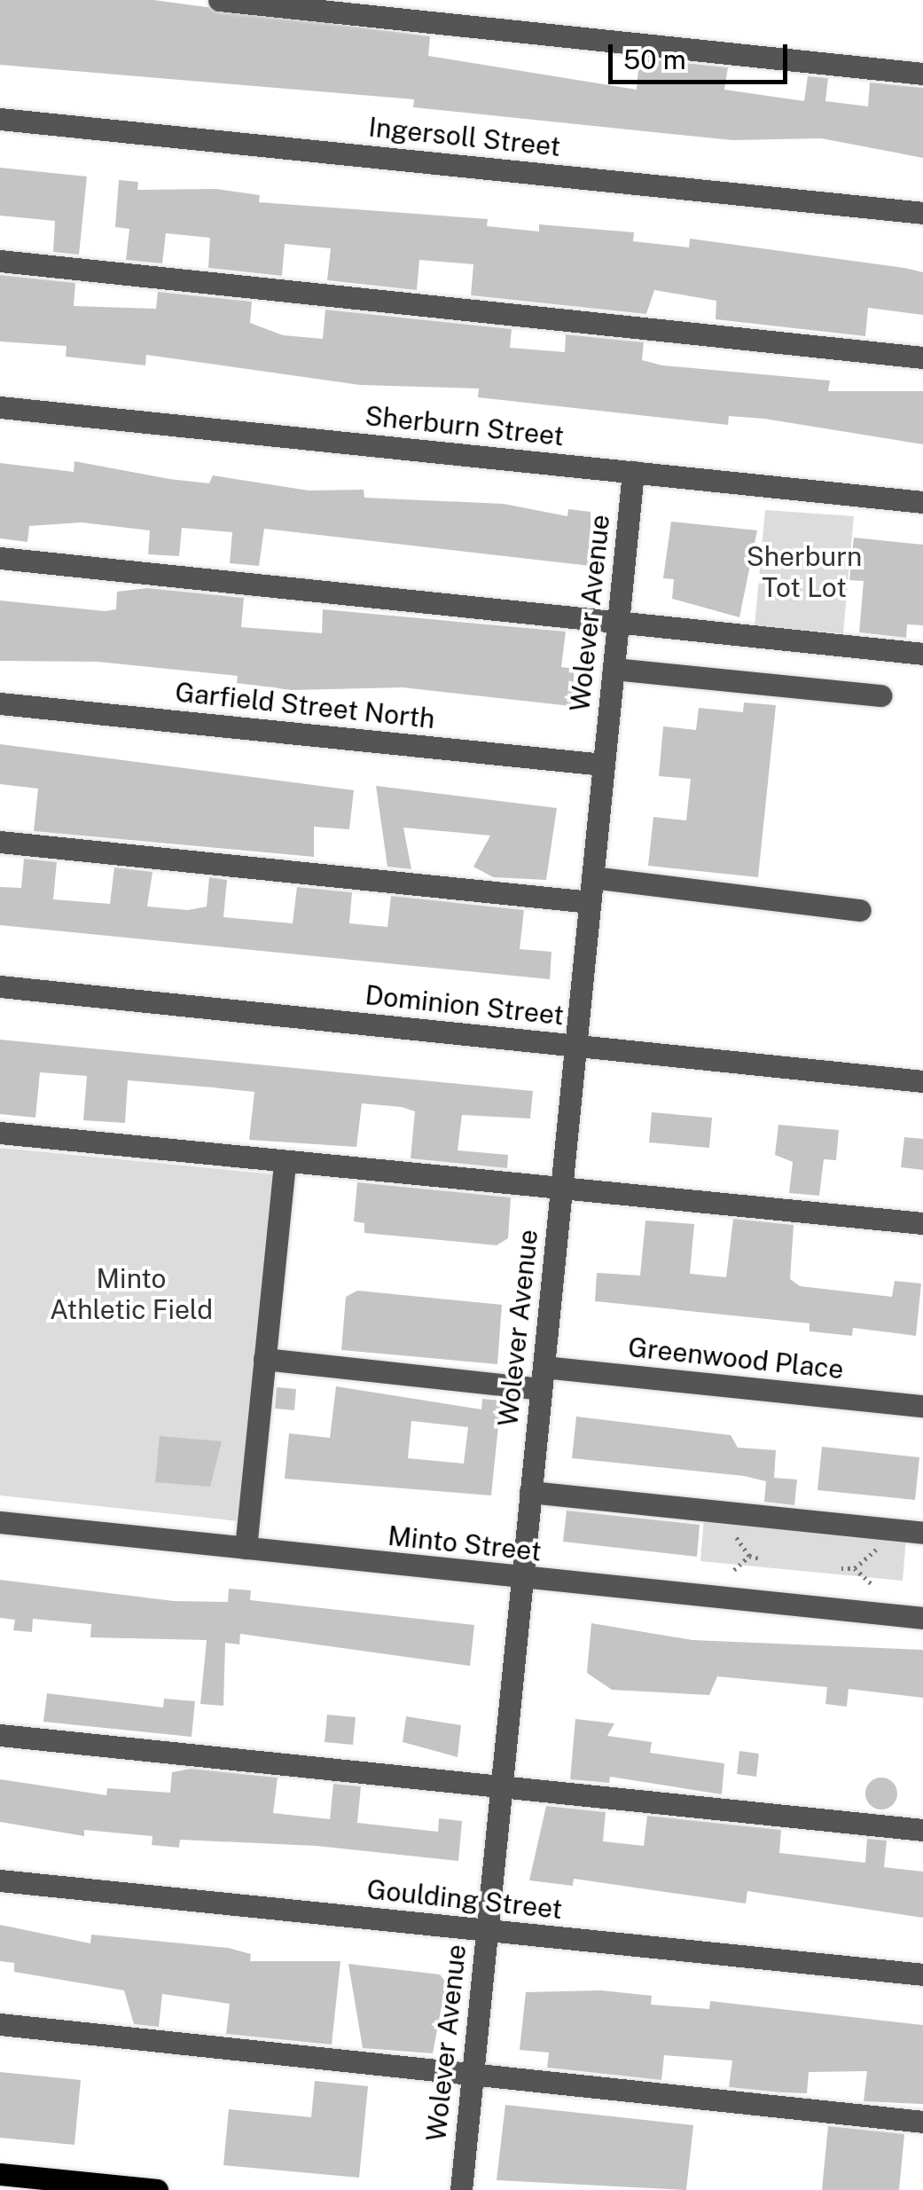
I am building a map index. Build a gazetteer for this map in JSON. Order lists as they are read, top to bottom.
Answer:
{
  "streets": {
    "street": [
      "Ingersoll Street",
      "Sherburn Street",
      "Wolever Avenue",
      "Garfield Street North",
      "Dominion Street",
      "Greenwood Place",
      "Minto Street",
      "Goulding Street"
    ]
  },
  "crossings": [
    ["Sherburn Street", "Wolever Avenue"],
    ["Wolever Avenue", "Garfield Street North"],
    ["Wolever Avenue", "Dominion Street"],
    ["Wolever Avenue", "Greenwood Place"],
    ["Wolever Avenue", "Minto Street"],
    ["Wolever Avenue", "Goulding Street"]
  ],
  "parks": ["Sherburn Tot Lot", "Minto Athletic Field"],
  "scale_bar": "50 m"
}
